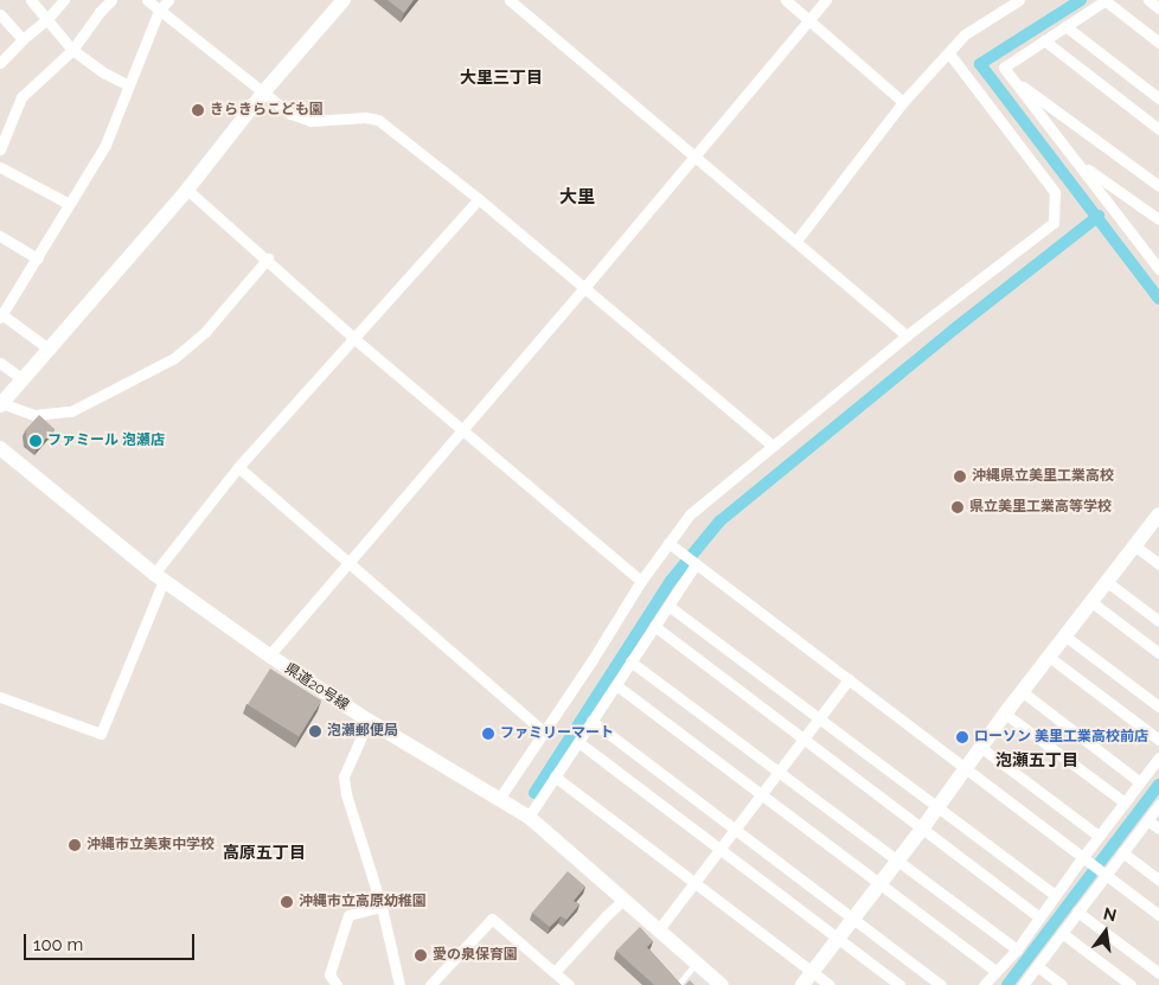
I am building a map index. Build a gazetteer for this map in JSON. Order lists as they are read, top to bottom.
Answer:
{
  "streets": {
    "street": ["県道20号線"]
  },
  "districts": [
    "大里三丁目",
    "大里",
    "泡瀬五丁目",
    "高原五丁目"
  ],
  "places": [
    "きらきらこども園",
    "ファミール 泡瀬店",
    "沖縄県立美里工業高校",
    "県立美里工業高等学校",
    "泡瀬郵便局",
    "ファミリーマート",
    "ローソン 美里工業高校前店",
    "沖縄市立美東中学校",
    "沖縄市立高原幼稚園",
    "愛の泉保育園"
  ],
  "scale_bar": "100 m",
  "north": "top"
}
